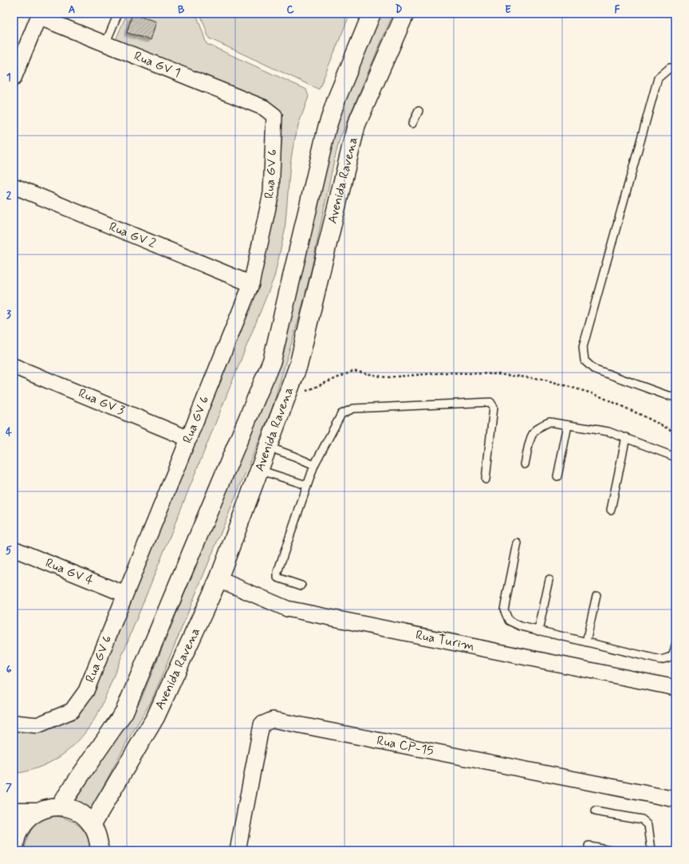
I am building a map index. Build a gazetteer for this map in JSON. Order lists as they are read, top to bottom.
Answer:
{
  "streets": {
    "street": [
      "Rua GV 1",
      "Rua GV 6",
      "Avenida Ravena",
      "Rua GV 2",
      "Rua GV 3",
      "Rua GV 4",
      "Rua Turim",
      "Rua CP-15"
    ]
  },
  "crossings": [
    ["Rua GV 1", "Rua GV 6"],
    ["Rua GV 6", "Rua GV 2"],
    ["Rua GV 6", "Rua GV 3"],
    ["Rua GV 6", "Rua GV 4"],
    ["Avenida Ravena", "Rua Turim"]
  ],
  "grid": {
    "columns": [
      "A",
      "B",
      "C",
      "D",
      "E",
      "F"
    ],
    "rows": [
      "1",
      "2",
      "3",
      "4",
      "5",
      "6",
      "7"
    ]
  }
}
